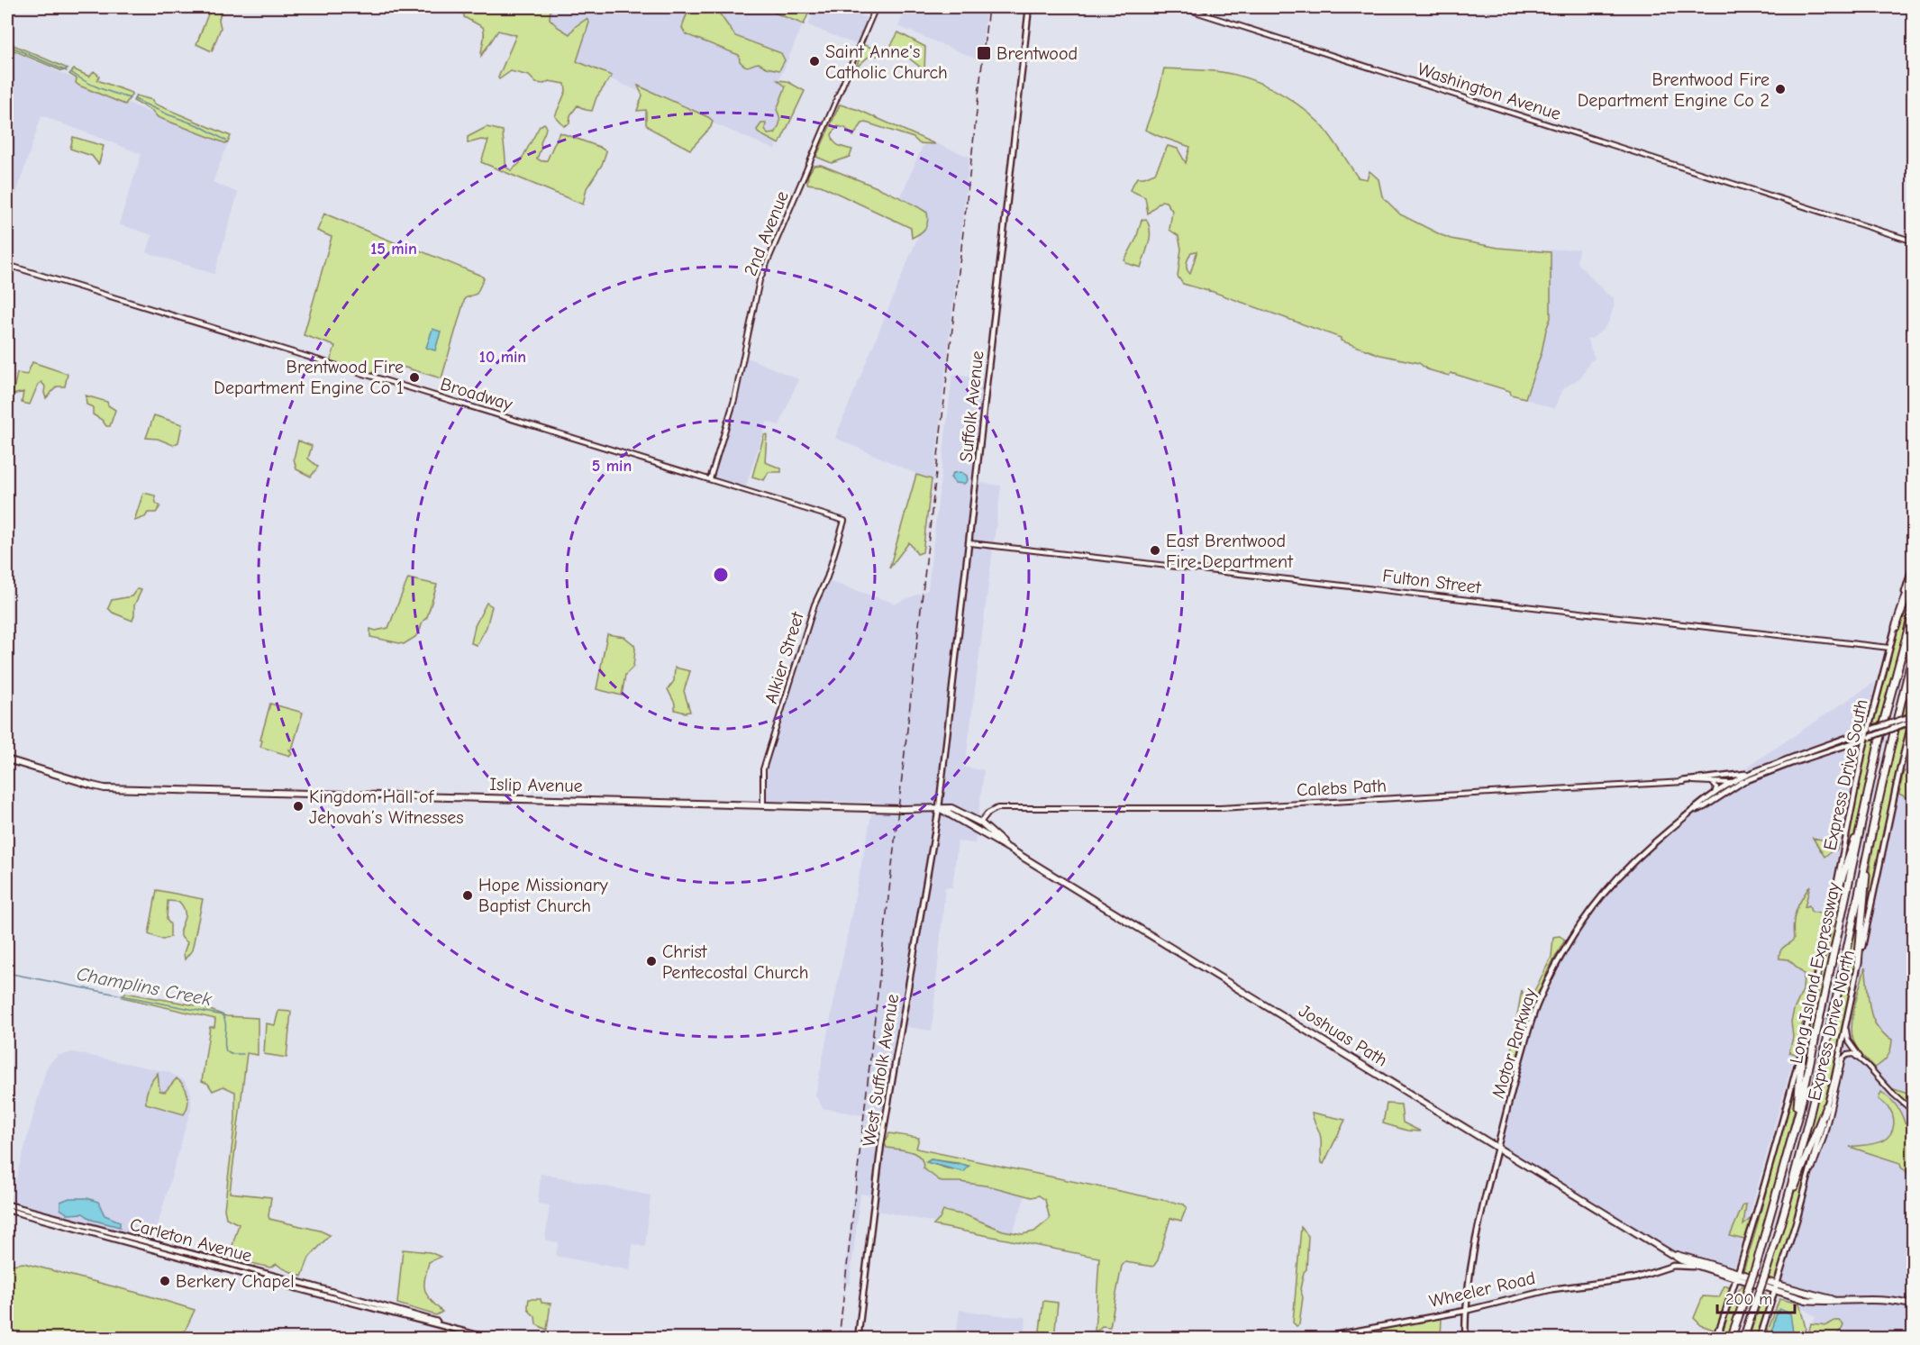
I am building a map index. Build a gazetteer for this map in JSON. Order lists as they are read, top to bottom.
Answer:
{
  "streets": {
    "highway": ["Long Island Expressway"],
    "main road": [
      "Suffolk Avenue",
      "Express Drive South",
      "Islip Avenue",
      "Express Drive North",
      "Joshuas Path",
      "Motor Parkway",
      "West Suffolk Avenue",
      "Carleton Avenue",
      "Wheeler Road"
    ],
    "street": [
      "Washington Avenue",
      "2nd Avenue",
      "Broadway",
      "Fulton Street",
      "Alkier Street",
      "Calebs Path"
    ]
  },
  "crossings": [
    ["2nd Avenue", "Broadway"],
    ["Broadway", "Alkier Street"],
    ["Suffolk Avenue", "Fulton Street"],
    ["Suffolk Avenue", "Islip Avenue"],
    ["Suffolk Avenue", "Joshuas Path"],
    ["Suffolk Avenue", "West Suffolk Avenue"],
    ["Fulton Street", "Express Drive South"],
    ["Alkier Street", "Islip Avenue"],
    ["Express Drive South", "Motor Parkway"],
    ["Express Drive South", "Wheeler Road"],
    ["Islip Avenue", "Joshuas Path"],
    ["Islip Avenue", "West Suffolk Avenue"],
    ["Calebs Path", "Joshuas Path"],
    ["Calebs Path", "Motor Parkway"],
    ["Express Drive North", "Motor Parkway"],
    ["Express Drive North", "Wheeler Road"],
    ["Joshuas Path", "Motor Parkway"],
    ["Joshuas Path", "West Suffolk Avenue"],
    ["Joshuas Path", "Wheeler Road"],
    ["Motor Parkway", "Wheeler Road"]
  ],
  "water": ["Champlins Creek"],
  "places": {
    "transit": ["Brentwood"],
    "other": [
      "Saint Anne's Catholic Church",
      "Brentwood Fire Department Engine Co 2",
      "Brentwood Fire Department Engine Co 1",
      "East Brentwood Fire Department",
      "Kingdom Hall of Jehovah’s Witnesses",
      "Hope Missionary Baptist Church",
      "Christ Pentecostal Church",
      "Berkery Chapel"
    ]
  },
  "scale_bar": "200 m",
  "rings": ["15 min", "10 min", "5 min"]
}
